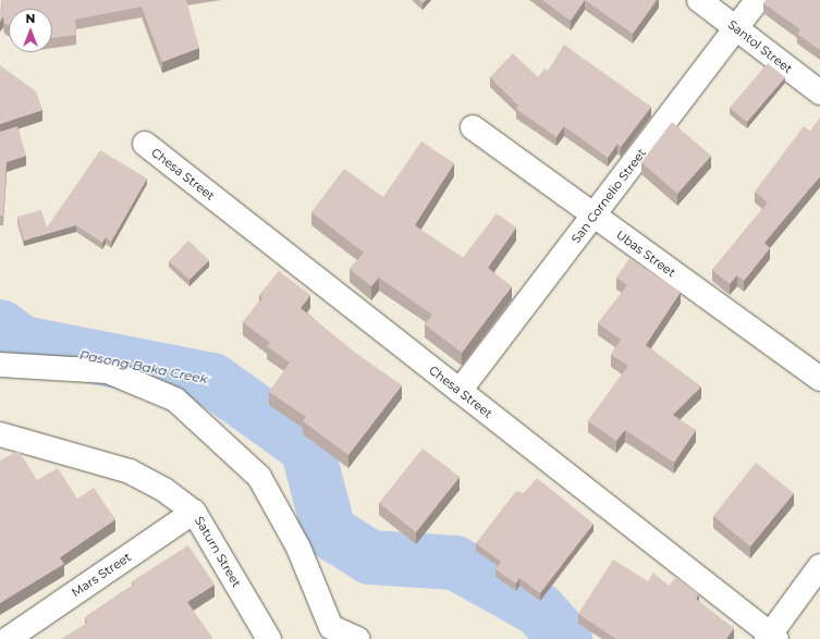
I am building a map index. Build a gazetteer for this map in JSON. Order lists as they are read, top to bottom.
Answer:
{
  "streets": {
    "street": [
      "Santol Street",
      "Chesa Street",
      "San Cornelio Street",
      "Ubas Street",
      "Saturn Street",
      "Mars Street"
    ]
  },
  "crossings": [
    ["Santol Street", "San Cornelio Street"],
    ["Chesa Street", "San Cornelio Street"],
    ["San Cornelio Street", "Ubas Street"],
    ["Saturn Street", "Mars Street"]
  ],
  "water": ["Pasong Baka Creek"],
  "north": "top"
}
